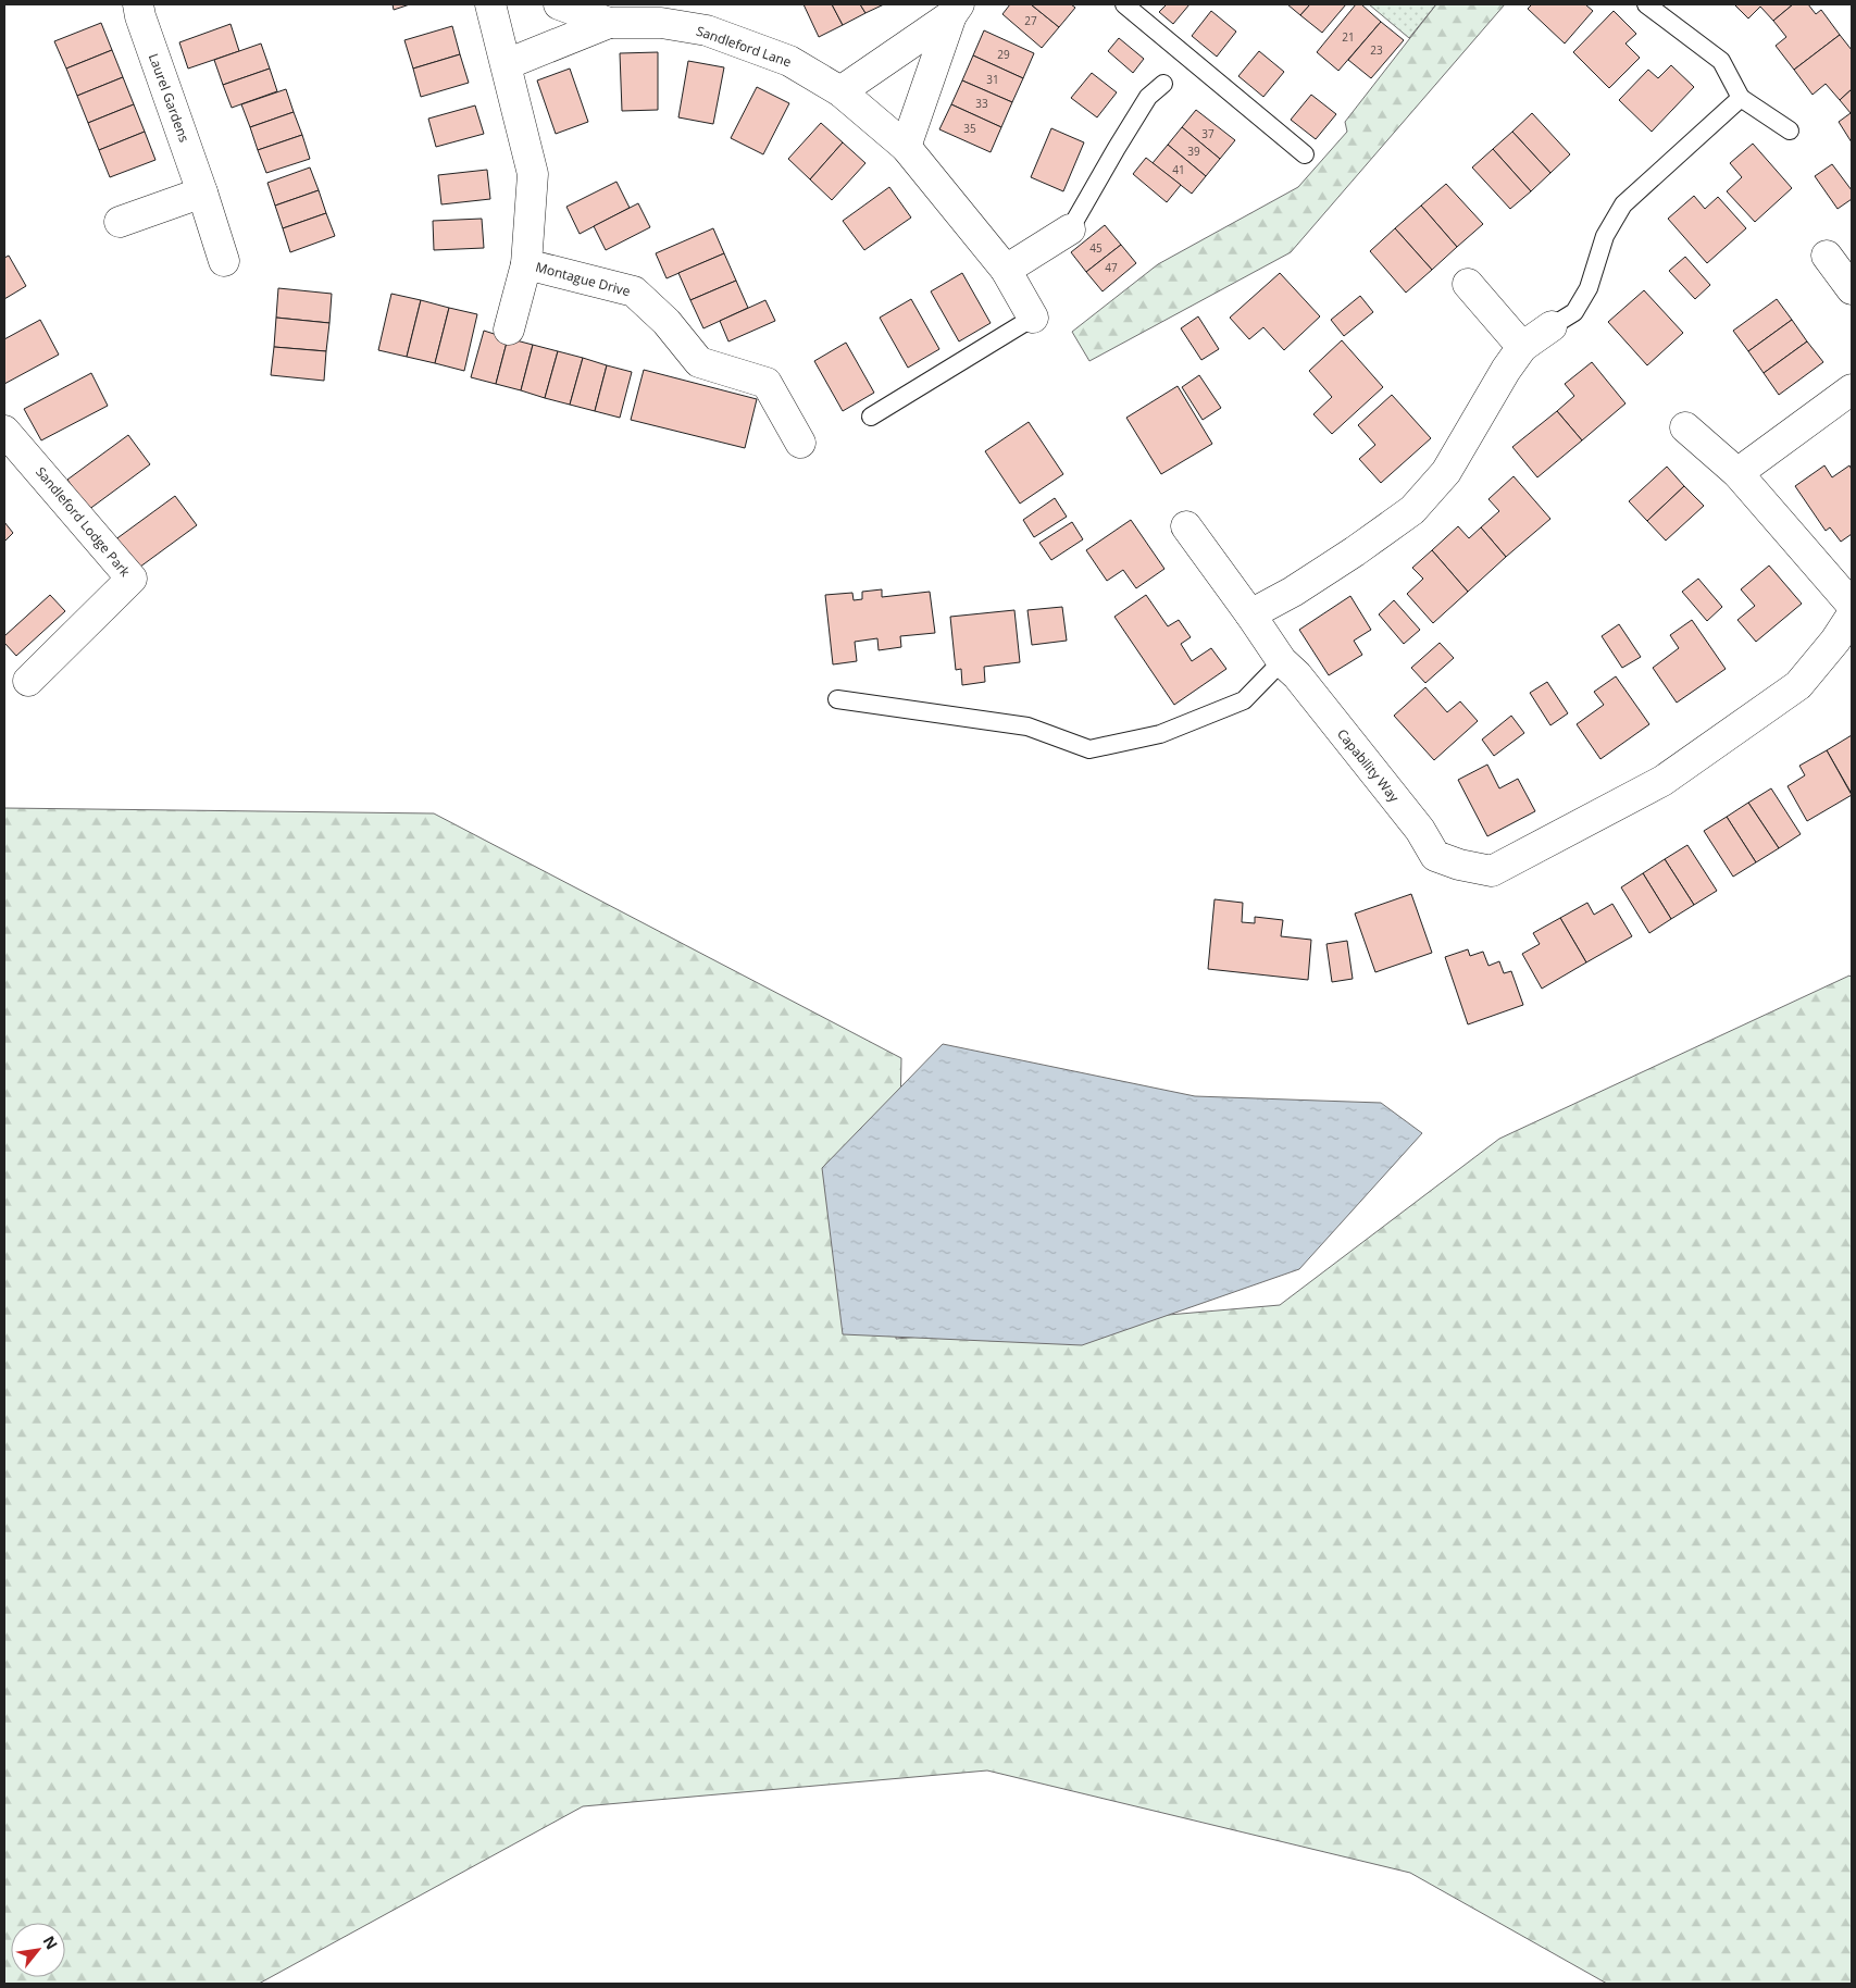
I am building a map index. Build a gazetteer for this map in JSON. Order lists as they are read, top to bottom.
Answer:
{
  "streets": {
    "street": [
      "Sandleford Lane",
      "Laurel Gardens",
      "Montague Drive",
      "Sandleford Lodge Park",
      "Capability Way"
    ]
  },
  "crossings": [
    ["Sandleford Lane", "Montague Drive"]
  ],
  "house_numbers": [
    "27",
    "21",
    "23",
    "29",
    "31",
    "33",
    "35",
    "37",
    "39",
    "41",
    "45",
    "47"
  ],
  "north": "top right"
}
